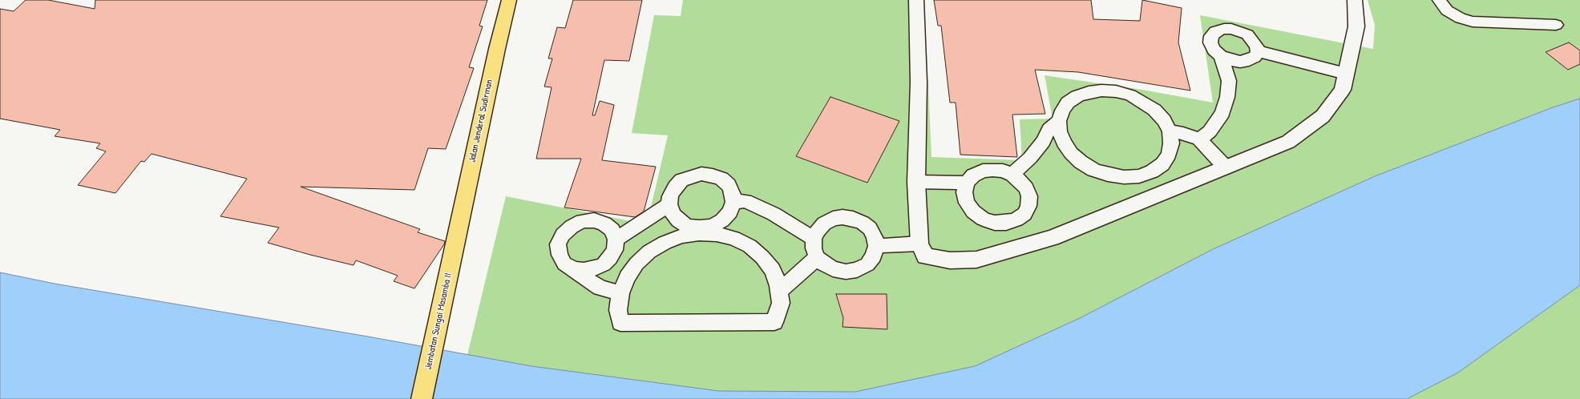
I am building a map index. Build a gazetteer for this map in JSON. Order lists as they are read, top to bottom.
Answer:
{
  "streets": {
    "highway": ["Jalan Jenderal Sudirman", "Jembatan Sungai Masamba II"]
  },
  "crossings": [
    ["Jalan Jenderal Sudirman", "Jembatan Sungai Masamba II"]
  ]
}
